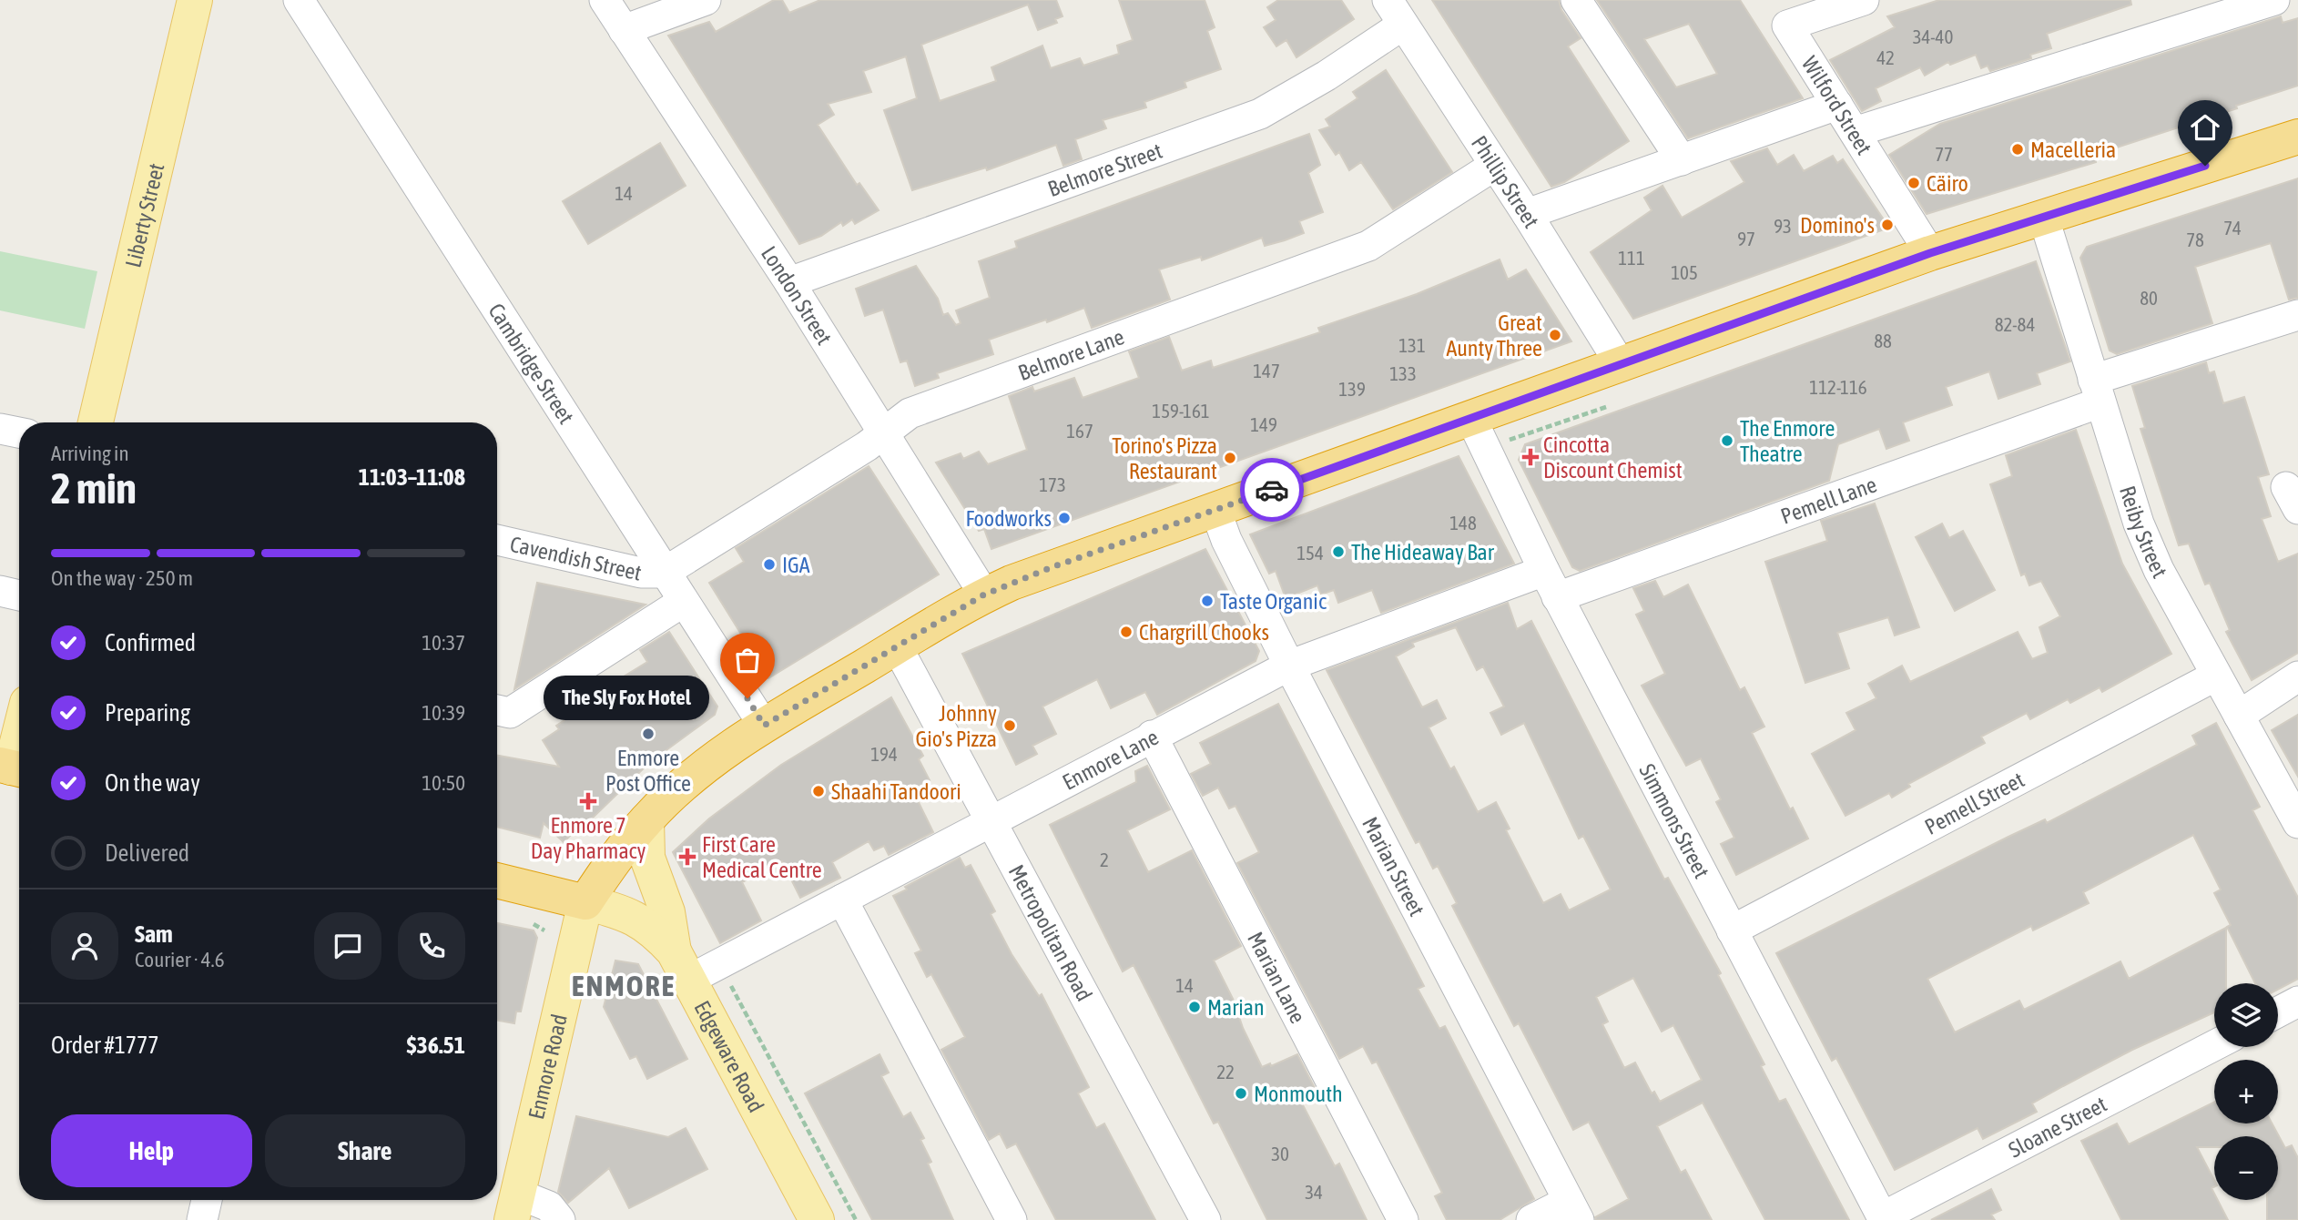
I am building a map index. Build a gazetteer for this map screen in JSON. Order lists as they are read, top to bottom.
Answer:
{
  "streets": {
    "highway": ["Enmore Road"],
    "main road": ["Liberty Street", "Edgeware Road"],
    "street": [
      "Wilford Street",
      "Belmore Street",
      "Phillip Street",
      "London Street",
      "Belmore Lane",
      "Cambridge Street",
      "Pemell Lane",
      "Reiby Street",
      "Cavendish Street",
      "Enmore Lane",
      "Pemell Street",
      "Simmons Street",
      "Marian Street",
      "Metropolitan Road",
      "Marian Lane",
      "Sloane Street"
    ]
  },
  "crossings": [
    ["Wilford Street", "Enmore Road"],
    ["Belmore Street", "Phillip Street"],
    ["Belmore Street", "London Street"],
    ["Phillip Street", "Belmore Lane"],
    ["Phillip Street", "Enmore Road"],
    ["London Street", "Belmore Lane"],
    ["London Street", "Enmore Road"],
    ["Belmore Lane", "Cambridge Street"],
    ["Belmore Lane", "Cavendish Street"],
    ["Cambridge Street", "Cavendish Street"],
    ["Cambridge Street", "Enmore Road"],
    ["Pemell Lane", "Reiby Street"],
    ["Pemell Lane", "Enmore Lane"],
    ["Pemell Lane", "Simmons Street"],
    ["Reiby Street", "Pemell Street"],
    ["Reiby Street", "Enmore Road"],
    ["Enmore Lane", "Simmons Street"],
    ["Enmore Lane", "Marian Street"],
    ["Enmore Lane", "Metropolitan Road"],
    ["Enmore Lane", "Marian Lane"],
    ["Enmore Lane", "Edgeware Road"],
    ["Pemell Street", "Simmons Street"],
    ["Simmons Street", "Enmore Road"],
    ["Simmons Street", "Sloane Street"],
    ["Marian Street", "Enmore Road"],
    ["Metropolitan Road", "Enmore Road"],
    ["Edgeware Road", "Enmore Road"]
  ],
  "districts": ["ENMORE"],
  "places": {
    "other": [
      "Macelleria",
      "Cäiro",
      "Domino's",
      "Great Aunty Three",
      "The Enmore Theatre",
      "Torino's Pizza Restaurant",
      "Foodworks",
      "The Hideaway Bar",
      "IGA",
      "Taste Organic",
      "Chargrill Chooks",
      "The Sly Fox Hotel",
      "Johnny Gio's Pizza",
      "Enmore Post Office",
      "Shaahi Tandoori",
      "Marian",
      "Monmouth"
    ],
    "health": ["Cincotta Discount Chemist", "Enmore 7 Day Pharmacy", "First Care Medical Centre"]
  },
  "house_numbers": [
    "34-40",
    "42",
    "77",
    "14",
    "93",
    "74",
    "97",
    "78",
    "111",
    "105",
    "80",
    "82-84",
    "88",
    "131",
    "147",
    "133",
    "112-116",
    "139",
    "159-161",
    "149",
    "167",
    "173",
    "148",
    "154",
    "194",
    "2",
    "14",
    "22",
    "30",
    "34"
  ],
  "page": {
    "heading": ["2 min", "Arriving in", "11:03–11:08"],
    "panel": [
      "Sam",
      "Courier · 4.6",
      "Order #1777",
      "$36.51"
    ],
    "bar": "On the way · 250 m",
    "list": [
      ["Confirmed", "10:37"],
      ["Preparing", "10:39"],
      ["On the way", "10:50"],
      "Delivered"
    ],
    "bubble": "The Sly Fox Hotel",
    "map_buttons": ["+", "−"],
    "buttons": ["Help", "Share"]
  }
}
